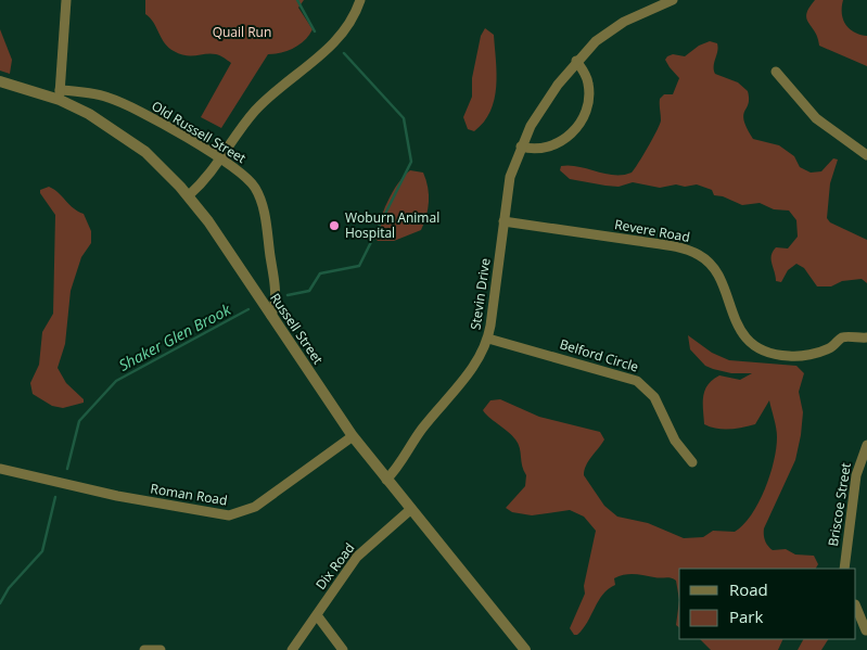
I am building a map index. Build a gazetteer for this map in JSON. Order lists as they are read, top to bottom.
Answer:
{
  "streets": {
    "street": [
      "Old Russell Street",
      "Revere Road",
      "Stevin Drive",
      "Russell Street",
      "Belford Circle",
      "Roman Road",
      "Briscoe Street",
      "Dix Road"
    ]
  },
  "crossings": [
    ["Old Russell Street", "Russell Street"],
    ["Revere Road", "Stevin Drive"],
    ["Stevin Drive", "Russell Street"],
    ["Stevin Drive", "Belford Circle"],
    ["Russell Street", "Roman Road"],
    ["Russell Street", "Dix Road"]
  ],
  "water": ["Shaker Glen Brook"],
  "parks": ["Quail Run"],
  "places": ["Woburn Animal Hospital"],
  "legend": ["Road", "Park"]
}
